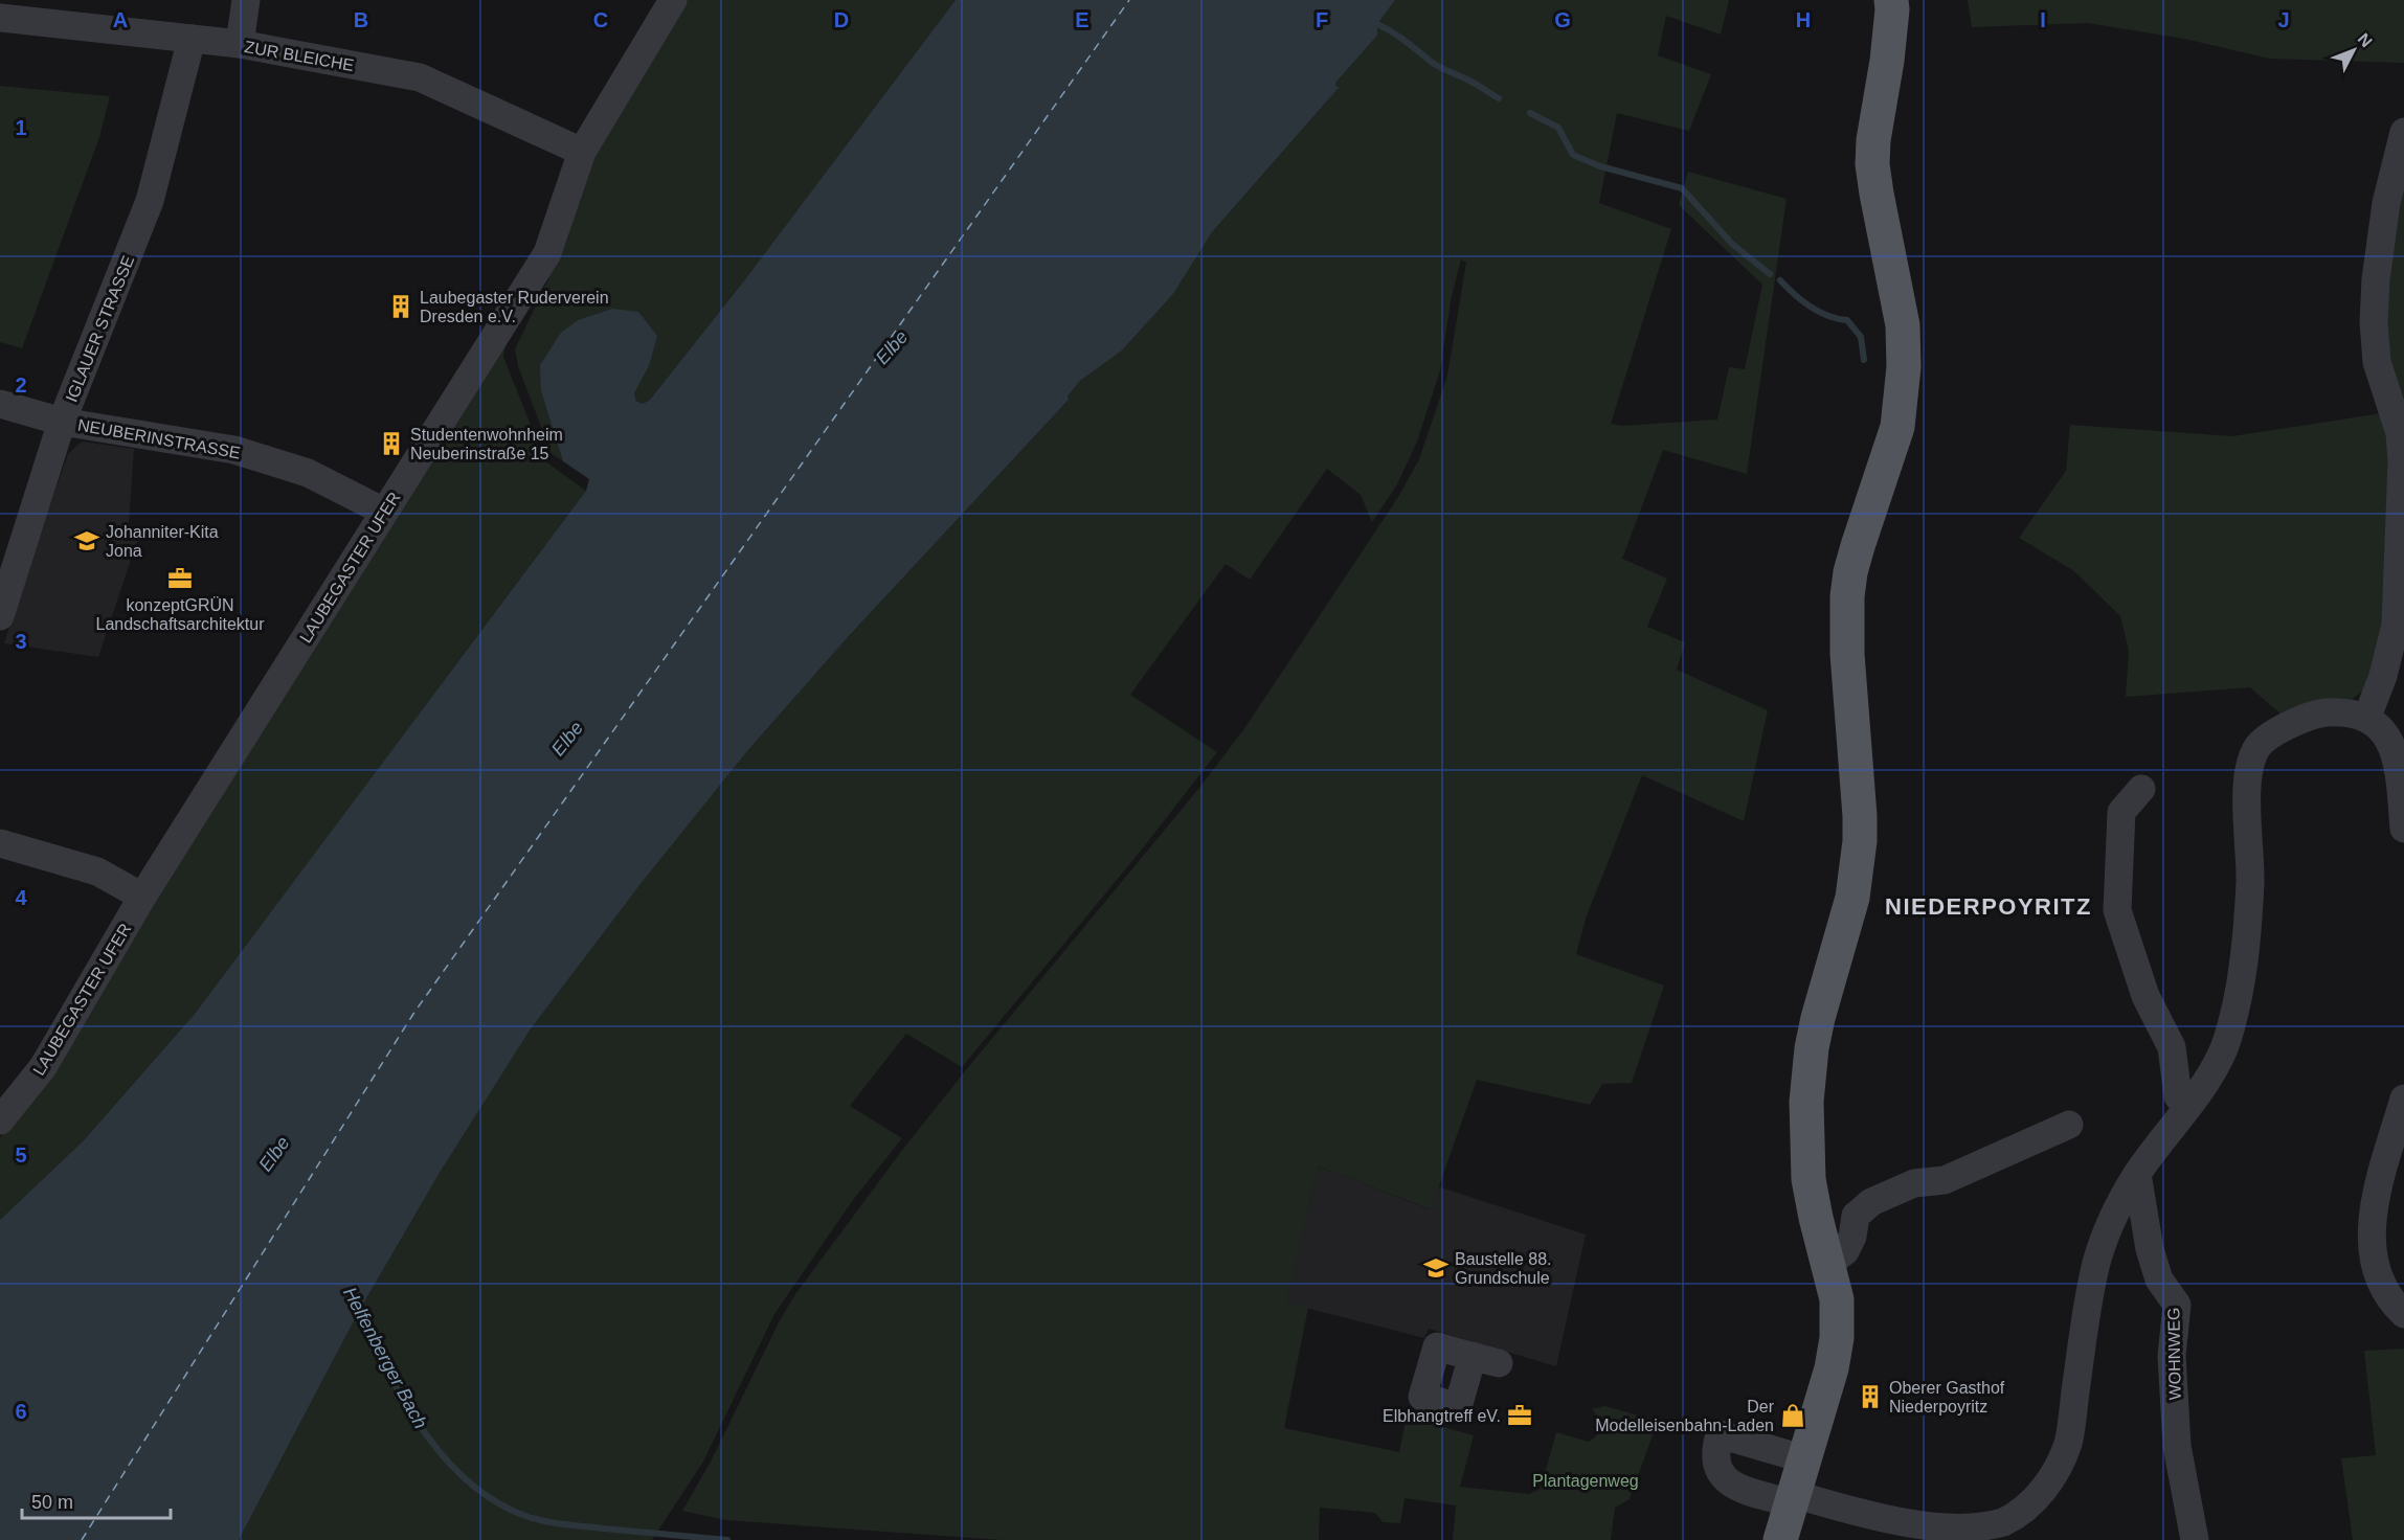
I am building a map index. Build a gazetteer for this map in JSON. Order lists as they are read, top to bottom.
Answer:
{
  "streets": {
    "street": [
      "ZUR BLEICHE",
      "IGLAUER STRASSE",
      "NEUBERINSTRASSE",
      "LAUBEGASTER UFER",
      "WOHNWEG"
    ]
  },
  "crossings": [
    ["ZUR BLEICHE", "IGLAUER STRASSE"],
    ["ZUR BLEICHE", "LAUBEGASTER UFER"],
    ["IGLAUER STRASSE", "NEUBERINSTRASSE"],
    ["NEUBERINSTRASSE", "LAUBEGASTER UFER"]
  ],
  "districts": ["NIEDERPOYRITZ"],
  "water": ["Elbe", "Helfenberger Bach"],
  "parks": ["Plantagenweg"],
  "places": {
    "building": ["Laubegaster Ruderverein Dresden e.V.", "Studentenwohnheim Neuberinstraße 15", "Oberer Gasthof Niederpoyritz"],
    "school or university": ["Johanniter-Kita Jona", "Baustelle 88. Grundschule"],
    "office": ["konzeptGRÜN Landschaftsarchitektur", "Elbhangtreff eV."],
    "shop": ["Der Modelleisenbahn-Laden"]
  },
  "scale_bar": "50 m",
  "north": "top right",
  "grid": {
    "columns": [
      "A",
      "B",
      "C",
      "D",
      "E",
      "F",
      "G",
      "H",
      "I",
      "J"
    ],
    "rows": [
      "1",
      "2",
      "3",
      "4",
      "5",
      "6"
    ]
  }
}
